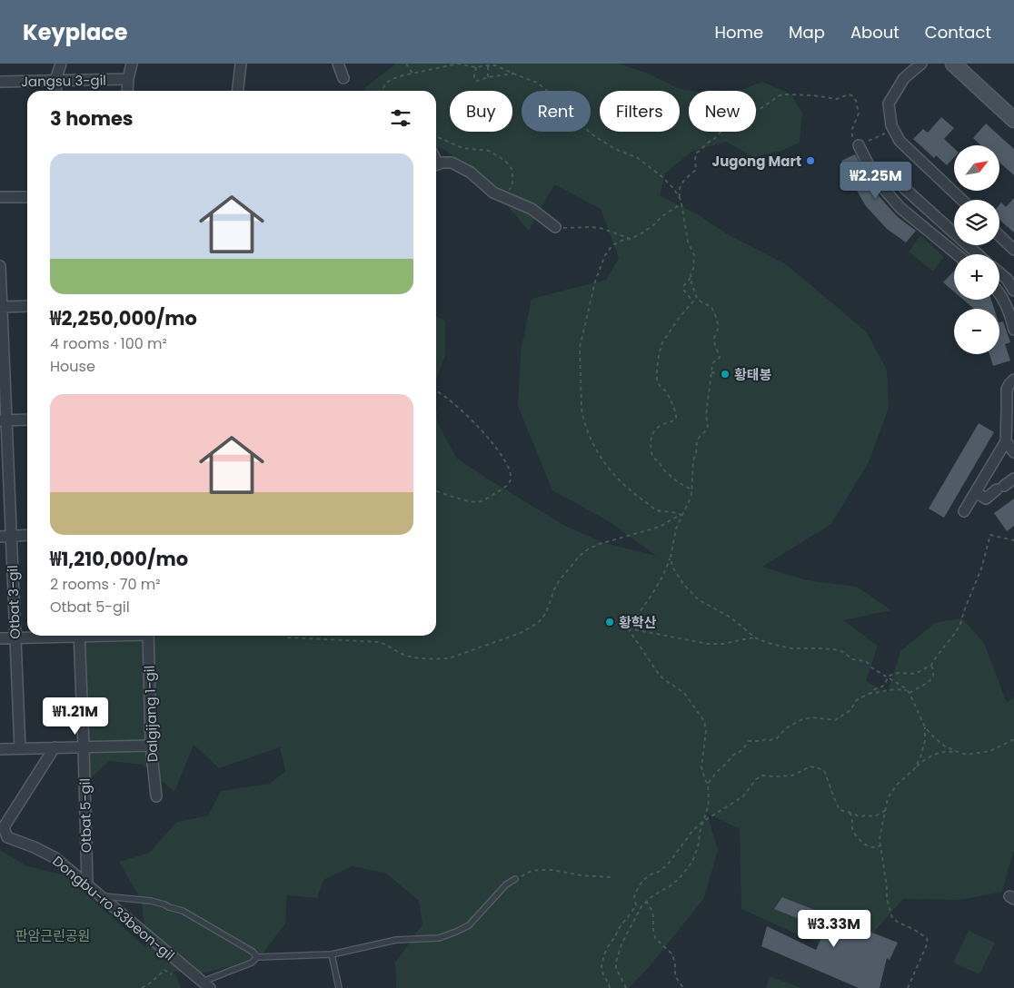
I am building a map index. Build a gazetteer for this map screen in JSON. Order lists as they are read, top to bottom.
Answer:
{
  "streets": {
    "street": [
      "Jangsu 3-gil",
      "Otbat 3-gil",
      "Dalgijang 1-gil",
      "Otbat 5-gil",
      "Dongbu-ro 33beon-gil"
    ]
  },
  "crossings": [
    ["Otbat 5-gil", "Dongbu-ro 33beon-gil"]
  ],
  "parks": ["판암근린공원"],
  "places": ["Jugong Mart", "황태봉", "황학산"],
  "north": "top right",
  "page": {
    "header": "Keyplace",
    "nav": [
      "Home",
      "Map",
      "About",
      "Contact"
    ],
    "chip": [
      "Buy",
      "Rent",
      "Filters",
      "New"
    ],
    "heading": "3 homes",
    "map_buttons": ["+", "−"],
    "list": [
      {
        "name": "₩2,250,000/mo",
        "note": "4 rooms · 100 m² · House"
      },
      {
        "name": "₩1,210,000/mo",
        "note": "2 rooms · 70 m² · Otbat 5-gil"
      }
    ],
    "price": ["₩2.25M", "₩1.21M", "₩3.33M"]
  }
}
